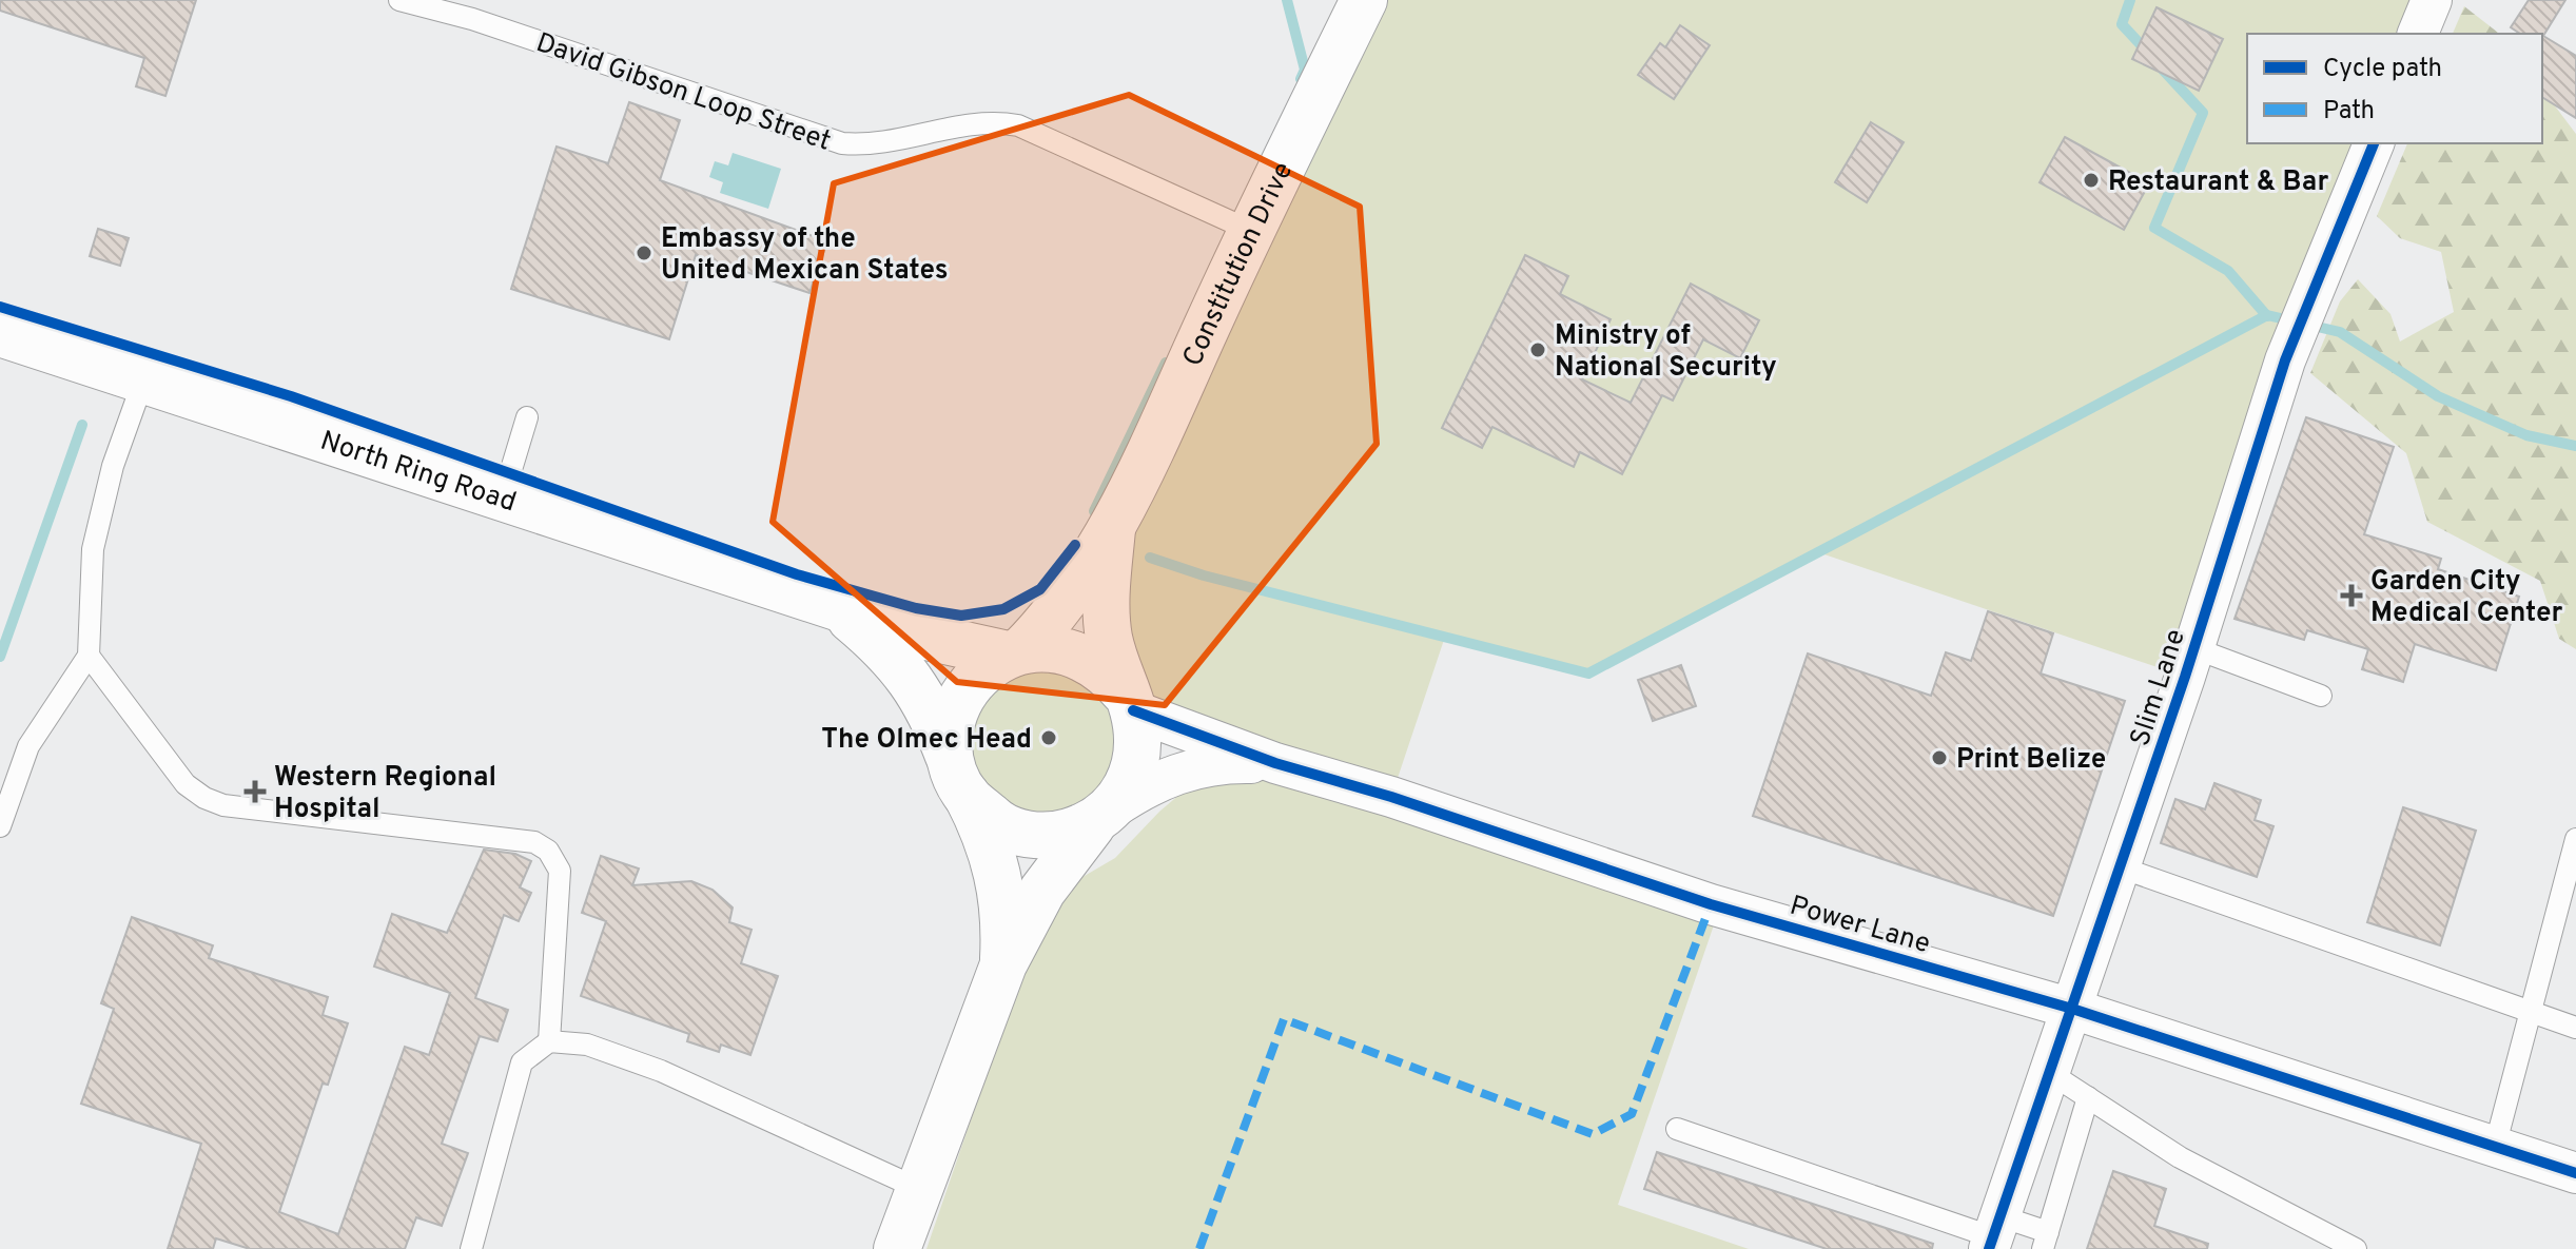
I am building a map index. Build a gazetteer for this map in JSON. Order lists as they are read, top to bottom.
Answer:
{
  "streets": {
    "main road": ["Constitution Drive", "North Ring Road"],
    "street": ["Slim Lane", "Power Lane"],
    "lane": ["David Gibson Loop Street"]
  },
  "crossings": [
    ["David Gibson Loop Street", "Constitution Drive"],
    ["Constitution Drive", "North Ring Road"],
    ["Constitution Drive", "Power Lane"],
    ["North Ring Road", "Power Lane"],
    ["Slim Lane", "Power Lane"]
  ],
  "places": {
    "other": [
      "Restaurant & Bar",
      "Embassy of the United Mexican States",
      "Ministry of National Security",
      "The Olmec Head",
      "Print Belize"
    ],
    "health": ["Garden City Medical Center", "Western Regional Hospital"]
  },
  "legend": ["Cycle path", "Path"]
}
